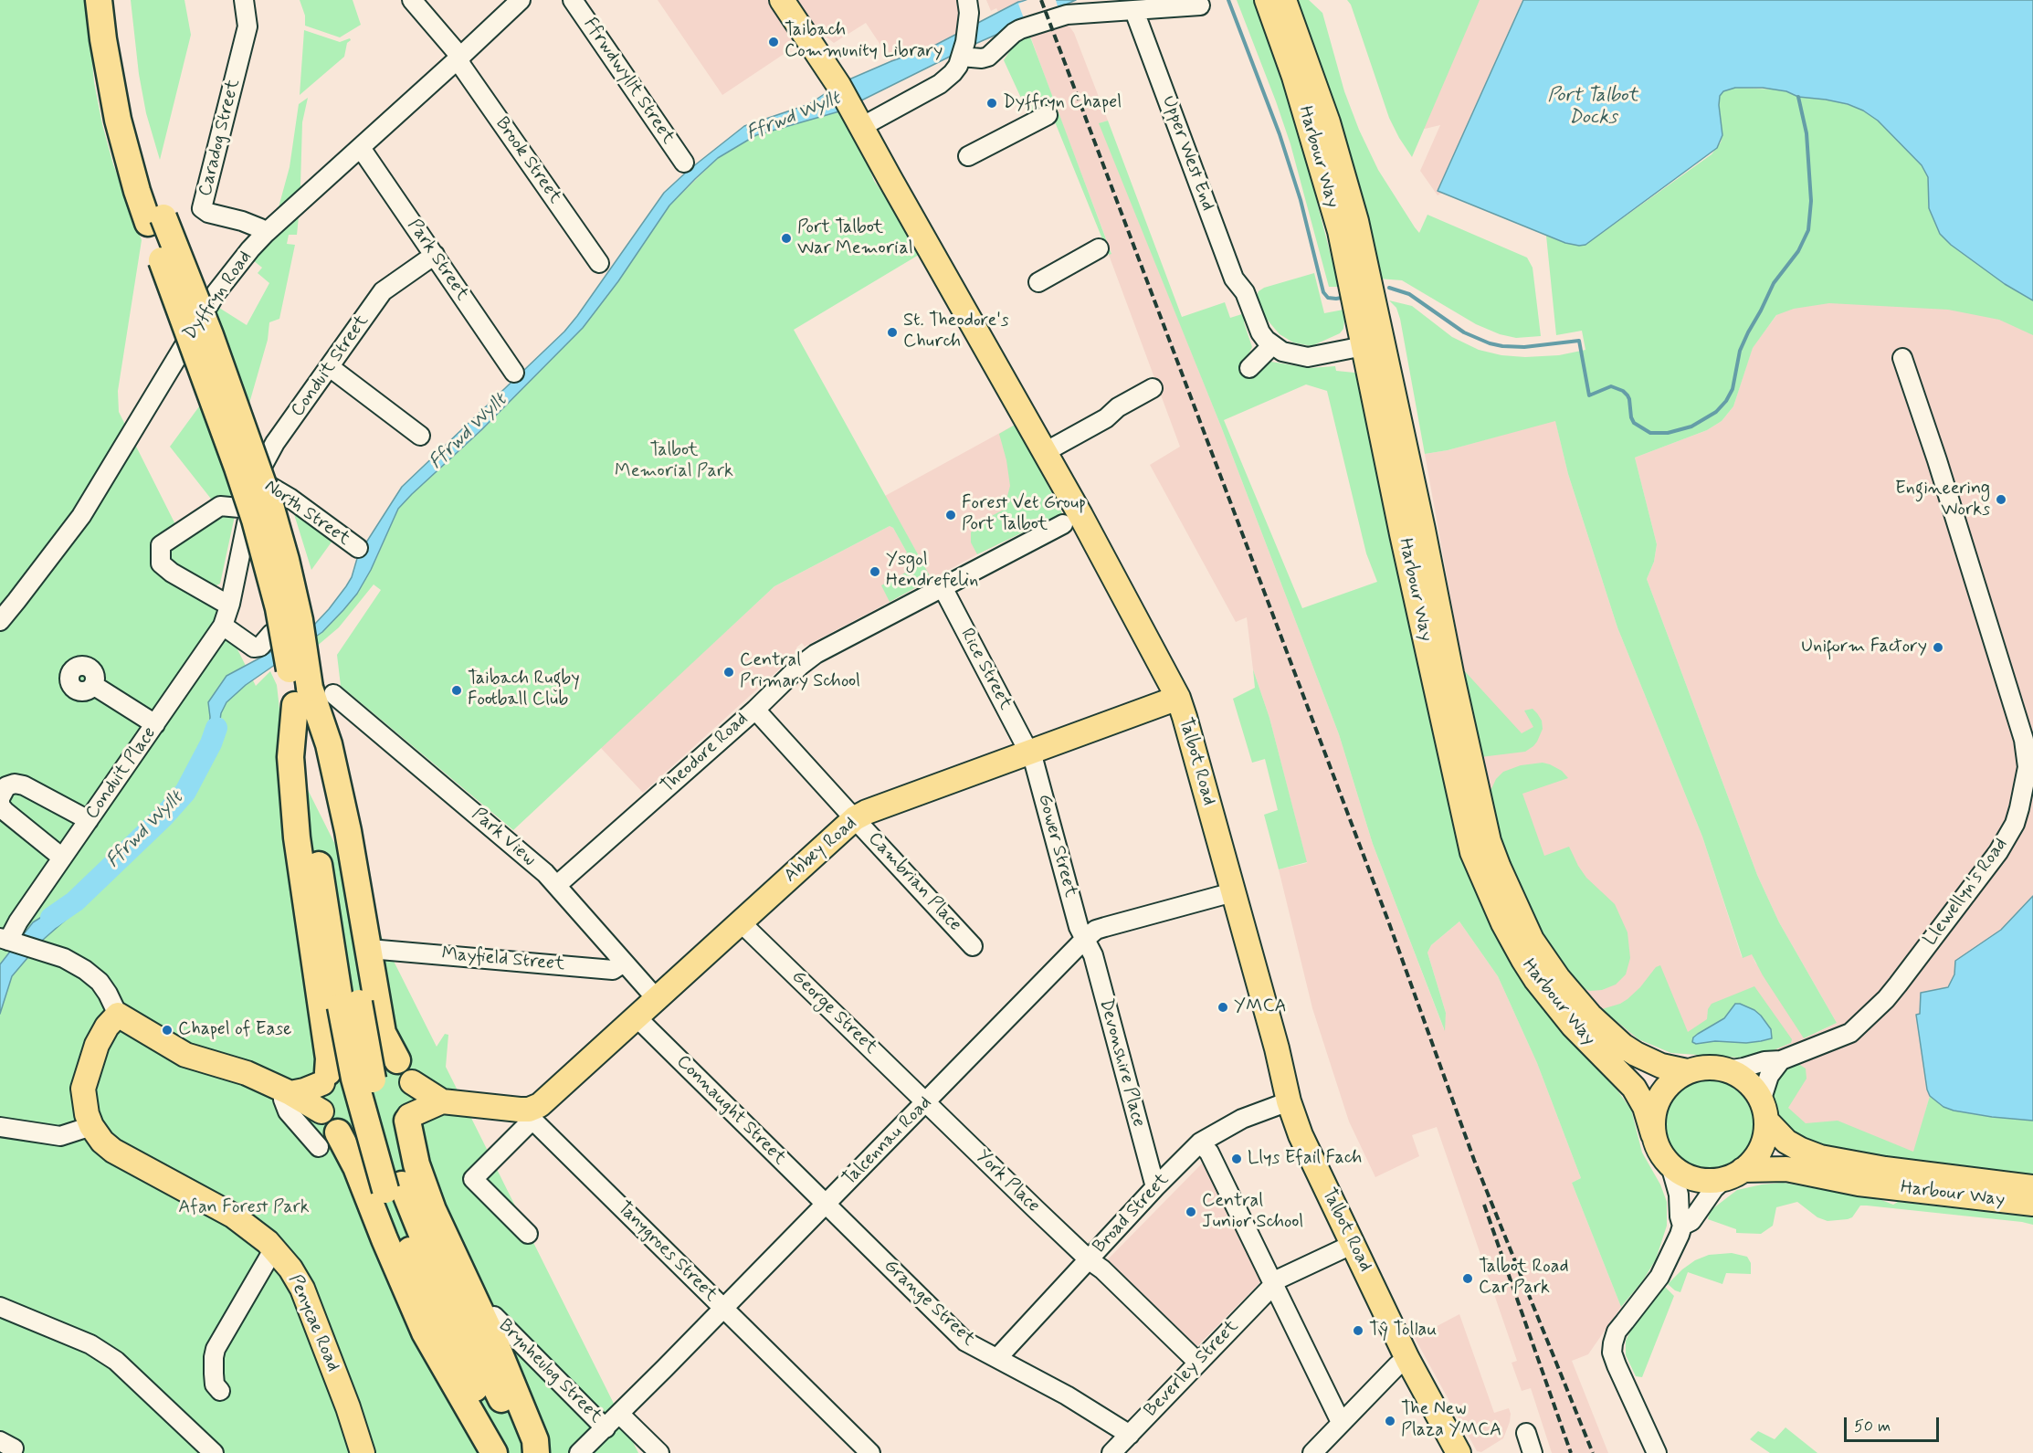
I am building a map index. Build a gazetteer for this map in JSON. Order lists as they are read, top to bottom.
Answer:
{
  "streets": {
    "main road": [
      "Harbour Way",
      "Talbot Road",
      "Abbey Road",
      "Penycae Road"
    ],
    "street": [
      "Ffrwdwyllt Street",
      "Caradog Street",
      "Upper West End",
      "Brook Street",
      "Park Street",
      "Dyffryn Road",
      "Conduit Street",
      "North Street",
      "Rice Street",
      "Theodore Road",
      "Conduit Place",
      "Park View",
      "Gower Street",
      "Cambrian Place",
      "Llewellyn's Road",
      "Mayfield Street",
      "George Street",
      "Devonshire Place",
      "Connaught Street",
      "Talcennau Road",
      "York Place",
      "Broad Street",
      "Tanygroes Street",
      "Grange Street",
      "Beverley Street",
      "Brynheulog Street"
    ]
  },
  "crossings": [
    ["Caradog Street", "Dyffryn Road"],
    ["Harbour Way", "Llewellyn's Road"],
    ["Brook Street", "Dyffryn Road"],
    ["Park Street", "Dyffryn Road"],
    ["Park Street", "Conduit Street"],
    ["Conduit Street", "North Street"],
    ["Conduit Street", "Conduit Place"],
    ["Rice Street", "Theodore Road"],
    ["Rice Street", "Gower Street"],
    ["Rice Street", "Abbey Road"],
    ["Theodore Road", "Park View"],
    ["Theodore Road", "Cambrian Place"],
    ["Talbot Road", "Abbey Road"],
    ["Talbot Road", "Talcennau Road"],
    ["Talbot Road", "Broad Street"],
    ["Talbot Road", "Beverley Street"],
    ["Park View", "Abbey Road"],
    ["Park View", "Mayfield Street"],
    ["Gower Street", "Abbey Road"],
    ["Gower Street", "Devonshire Place"],
    ["Gower Street", "Talcennau Road"],
    ["Abbey Road", "Cambrian Place"],
    ["Abbey Road", "George Street"],
    ["Abbey Road", "Connaught Street"],
    ["Abbey Road", "Tanygroes Street"],
    ["George Street", "Talcennau Road"],
    ["George Street", "York Place"],
    ["Devonshire Place", "Talcennau Road"],
    ["Devonshire Place", "Broad Street"],
    ["Connaught Street", "Talcennau Road"],
    ["Connaught Street", "Grange Street"],
    ["Talcennau Road", "York Place"],
    ["Talcennau Road", "Tanygroes Street"],
    ["Talcennau Road", "Grange Street"],
    ["Talcennau Road", "Brynheulog Street"],
    ["York Place", "Broad Street"],
    ["York Place", "Beverley Street"],
    ["Broad Street", "Grange Street"],
    ["Grange Street", "Beverley Street"]
  ],
  "water": ["Port Talbot Docks", "Ffrwd Wyllt"],
  "parks": ["Talbot Memorial Park", "Afan Forest Park"],
  "places": [
    "Taibach Community Library",
    "Dyffryn Chapel",
    "Port Talbot War Memorial",
    "St. Theodore's Church",
    "Engineering Works",
    "Forest Vet Group Port Talbot",
    "Ysgol Hendrefelin",
    "Uniform Factory",
    "Central Primary School",
    "Taibach Rugby Football Club",
    "YMCA",
    "Chapel of Ease",
    "Llys Efail Fach",
    "Central Junior School",
    "Talbot Road Car Park",
    "Tŷ Tollau",
    "The New Plaza YMCA"
  ],
  "scale_bar": "50 m"
}
